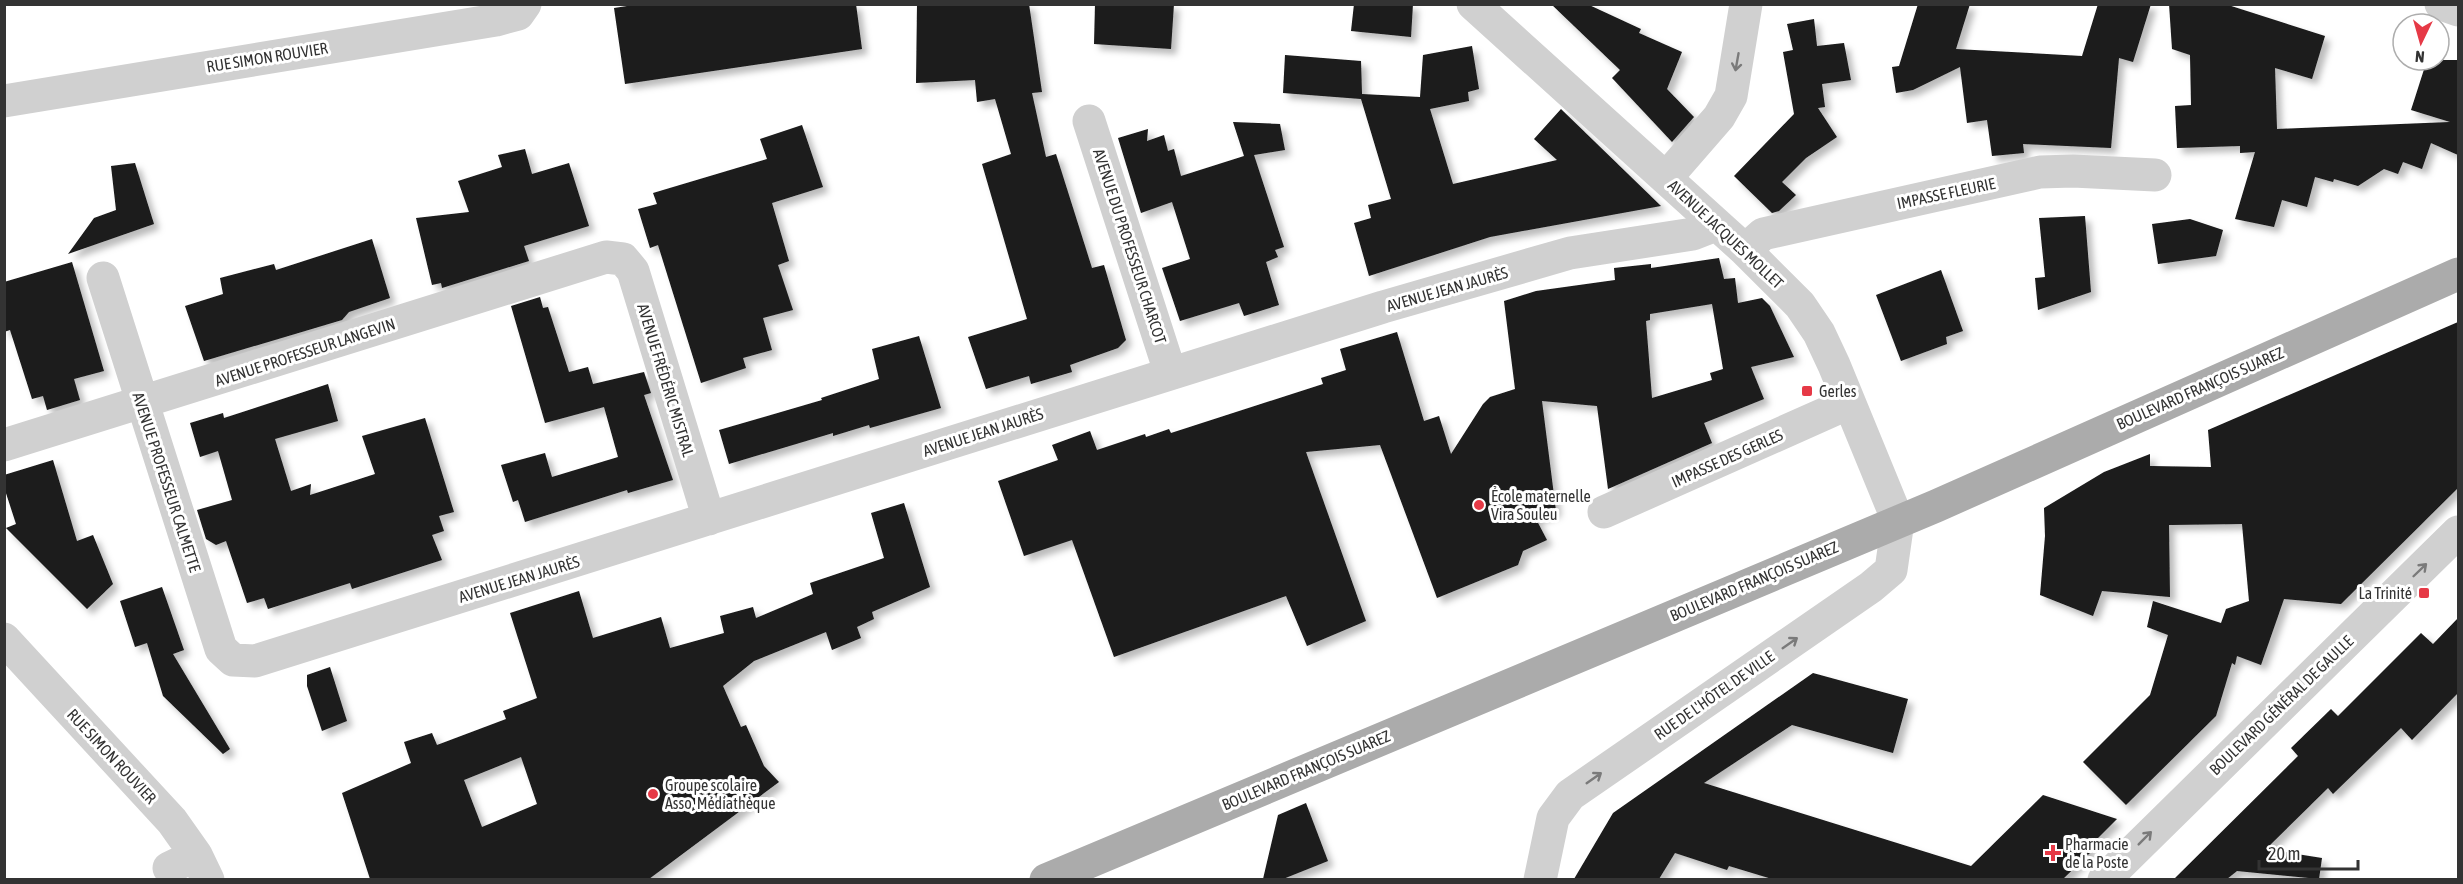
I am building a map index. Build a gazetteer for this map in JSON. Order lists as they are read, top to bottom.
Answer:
{
  "streets": {
    "main road": ["BOULEVARD FRANÇOIS SUAREZ"],
    "street": [
      "RUE SIMON ROUVIER",
      "IMPASSE FLEURIE",
      "AVENUE JACQUES MOLLET",
      "AVENUE DU PROFESSEUR CHARCOT",
      "AVENUE JEAN JAURÈS",
      "AVENUE PROFESSEUR LANGEVIN",
      "AVENUE FRÉDÉRIC MISTRAL",
      "IMPASSE DES GERLES",
      "AVENUE PROFESSEUR CALMETTE",
      "RUE DE L'HÔTEL DE VILLE",
      "BOULEVARD GÉNÉRAL DE GAULLE"
    ]
  },
  "crossings": [
    ["IMPASSE FLEURIE", "AVENUE JACQUES MOLLET"],
    ["AVENUE JACQUES MOLLET", "AVENUE JEAN JAURÈS"],
    ["AVENUE JACQUES MOLLET", "BOULEVARD FRANÇOIS SUAREZ"],
    ["AVENUE JACQUES MOLLET", "IMPASSE DES GERLES"],
    ["AVENUE JACQUES MOLLET", "RUE DE L'HÔTEL DE VILLE"],
    ["AVENUE DU PROFESSEUR CHARCOT", "AVENUE JEAN JAURÈS"],
    ["AVENUE JEAN JAURÈS", "AVENUE FRÉDÉRIC MISTRAL"],
    ["AVENUE JEAN JAURÈS", "AVENUE PROFESSEUR CALMETTE"],
    ["AVENUE PROFESSEUR LANGEVIN", "AVENUE FRÉDÉRIC MISTRAL"],
    ["AVENUE PROFESSEUR LANGEVIN", "AVENUE PROFESSEUR CALMETTE"],
    ["BOULEVARD FRANÇOIS SUAREZ", "RUE DE L'HÔTEL DE VILLE"]
  ],
  "one_way": ["RUE DE L'HÔTEL DE VILLE", "BOULEVARD GÉNÉRAL DE GAULLE"],
  "places": {
    "transit": ["Gerles", "La Trinité"],
    "other": ["École maternelle Vira Souleu", "Groupe scolaire Asso, Médiathèque"],
    "health": ["Pharmacie de la Poste"]
  },
  "scale_bar": "20 m",
  "north": "bottom"
}
